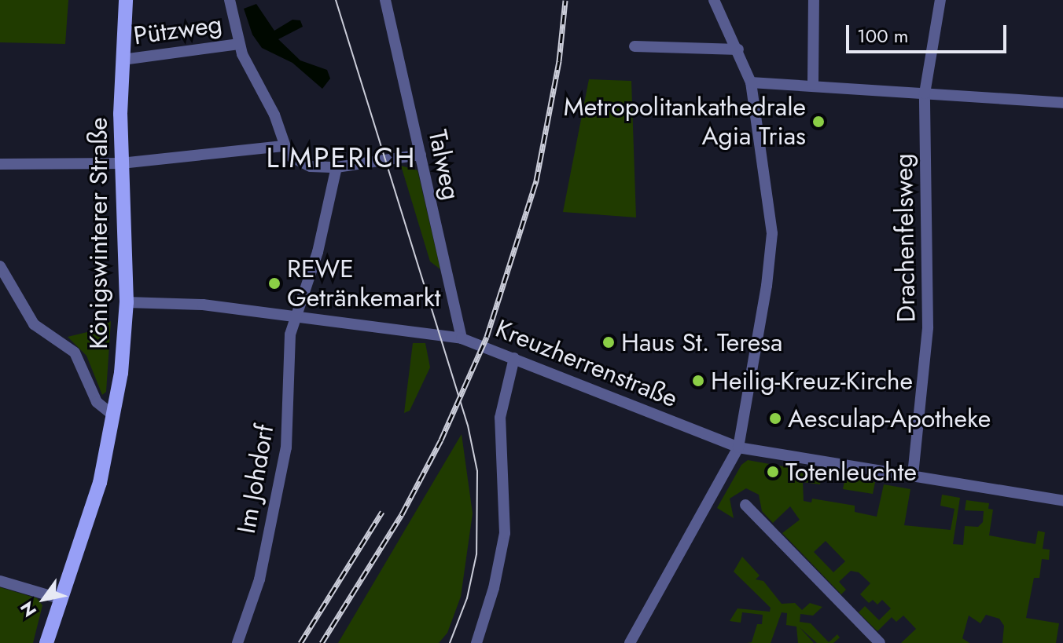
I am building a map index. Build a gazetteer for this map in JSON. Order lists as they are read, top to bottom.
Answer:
{
  "streets": {
    "main road": ["Königswinterer Straße"],
    "street": [
      "Pützweg",
      "Talweg",
      "Drachenfelsweg",
      "Kreuzherrenstraße",
      "Im Johdorf"
    ]
  },
  "crossings": [
    ["Pützweg", "Königswinterer Straße"],
    ["Talweg", "Kreuzherrenstraße"],
    ["Königswinterer Straße", "Kreuzherrenstraße"],
    ["Drachenfelsweg", "Kreuzherrenstraße"],
    ["Kreuzherrenstraße", "Im Johdorf"]
  ],
  "districts": ["LIMPERICH"],
  "places": [
    "Metropolitankathedrale Agia Trias",
    "REWE Getränkemarkt",
    "Haus St. Teresa",
    "Heilig-Kreuz-Kirche",
    "Aesculap-Apotheke",
    "Totenleuchte"
  ],
  "scale_bar": "100 m",
  "north": "bottom left"
}
